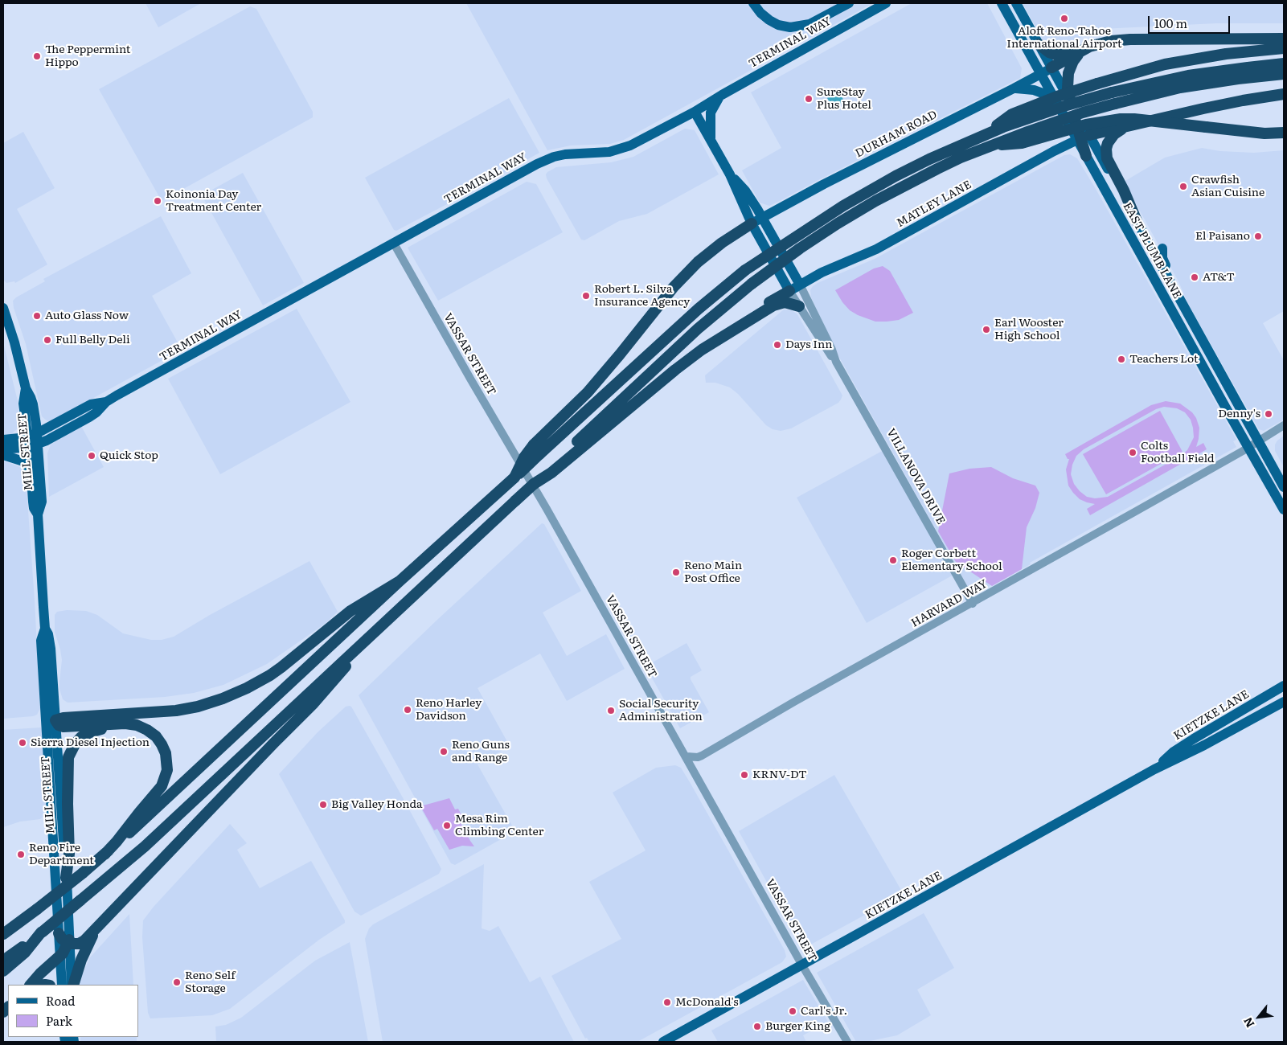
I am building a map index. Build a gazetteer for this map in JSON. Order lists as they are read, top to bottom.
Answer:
{
  "streets": {
    "main road": [
      "TERMINAL WAY",
      "DURHAM ROAD",
      "MATLEY LANE",
      "EAST PLUMB LANE",
      "MILL STREET",
      "VILLANOVA DRIVE",
      "KIETZKE LANE"
    ],
    "street": ["VASSAR STREET", "HARVARD WAY"]
  },
  "crossings": [
    ["TERMINAL WAY", "VASSAR STREET"],
    ["TERMINAL WAY", "MILL STREET"],
    ["TERMINAL WAY", "VILLANOVA DRIVE"],
    ["DURHAM ROAD", "VILLANOVA DRIVE"],
    ["MATLEY LANE", "EAST PLUMB LANE"],
    ["MATLEY LANE", "VILLANOVA DRIVE"],
    ["EAST PLUMB LANE", "HARVARD WAY"],
    ["VASSAR STREET", "HARVARD WAY"],
    ["VASSAR STREET", "KIETZKE LANE"],
    ["VILLANOVA DRIVE", "HARVARD WAY"]
  ],
  "places": [
    "Aloft Reno-Tahoe International Airport",
    "The Peppermint Hippo",
    "SureStay Plus Hotel",
    "Crawfish Asian Cuisine",
    "Koinonia Day Treatment Center",
    "El Paisano",
    "AT&T",
    "Robert L. Silva Insurance Agency",
    "Auto Glass Now",
    "Earl Wooster High School",
    "Full Belly Deli",
    "Days Inn",
    "Teachers Lot",
    "Denny's",
    "Colts Football Field",
    "Quick Stop",
    "Roger Corbett Elementary School",
    "Reno Main Post Office",
    "Reno Harley Davidson",
    "Social Security Administration",
    "Sierra Diesel Injection",
    "Reno Guns and Range",
    "KRNV-DT",
    "Big Valley Honda",
    "Mesa Rim Climbing Center",
    "Reno Fire Department",
    "Reno Self Storage",
    "McDonald's",
    "Carl's Jr.",
    "Burger King"
  ],
  "legend": ["Road", "Park"],
  "scale_bar": "100 m",
  "north": "bottom left"
}
